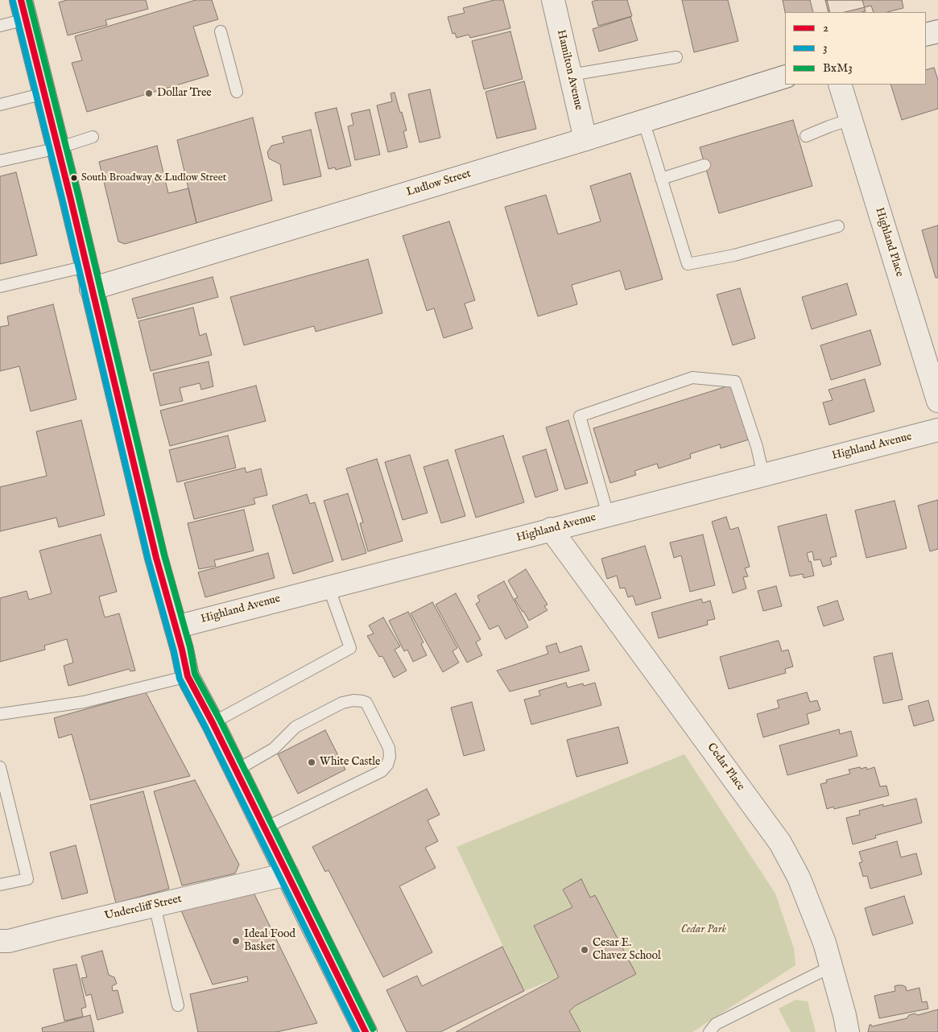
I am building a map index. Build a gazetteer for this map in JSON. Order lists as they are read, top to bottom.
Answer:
{
  "streets": {
    "street": [
      "Hamilton Avenue",
      "Ludlow Street",
      "Highland Place",
      "Highland Avenue",
      "Cedar Place",
      "Undercliff Street"
    ]
  },
  "crossings": [
    ["Hamilton Avenue", "Ludlow Street"],
    ["Highland Avenue", "Cedar Place"]
  ],
  "parks": ["Cedar Park"],
  "places": [
    "Dollar Tree",
    "South Broadway & Ludlow Street",
    "White Castle",
    "Ideal Food Basket",
    "Cesar E. Chavez School"
  ],
  "lines": ["transit line 2", "transit line BxM3", "transit line 3"],
  "legend": ["2", "3", "BxM3"]
}
